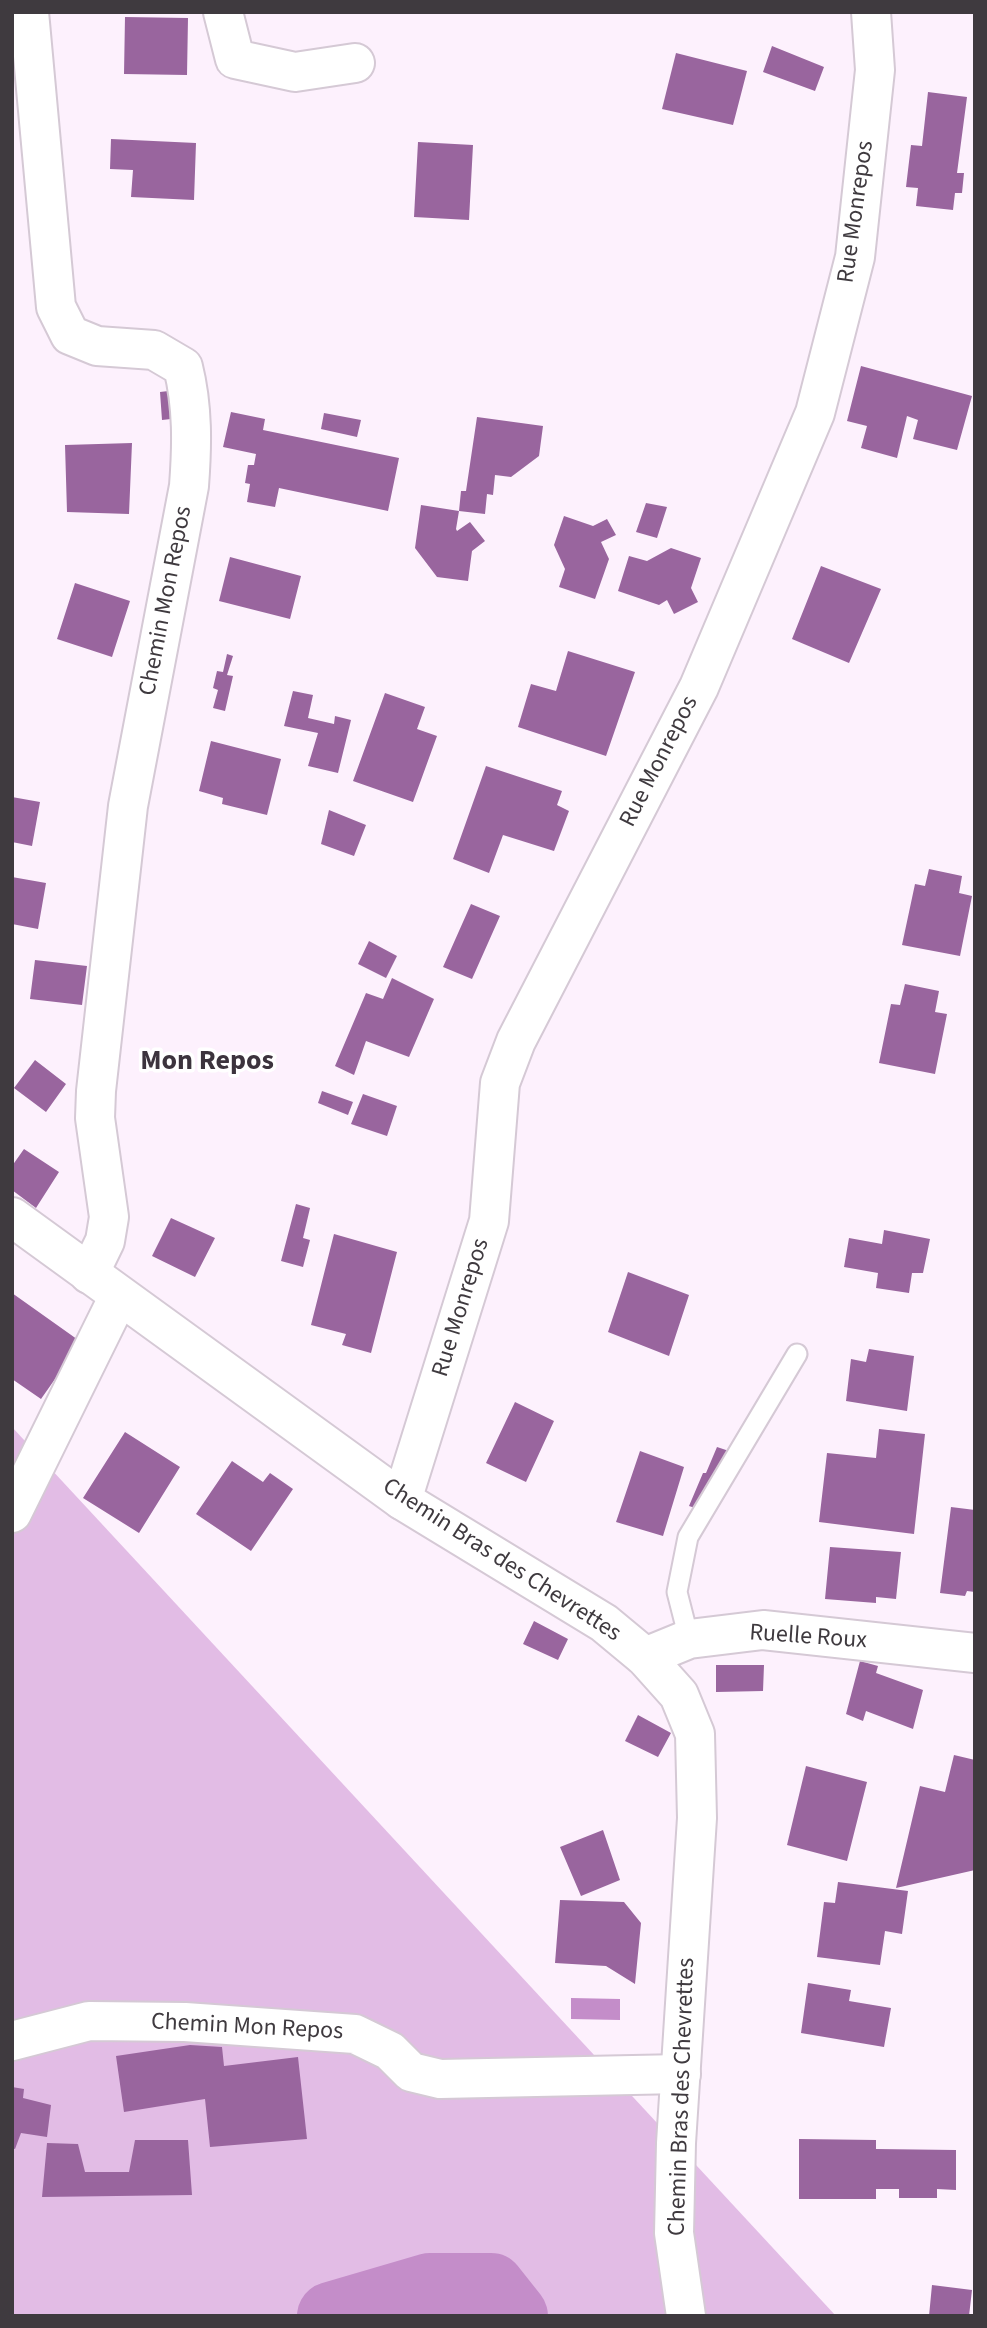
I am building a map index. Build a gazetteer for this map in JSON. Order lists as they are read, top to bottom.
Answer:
{
  "streets": {
    "street": [
      "Rue Monrepos",
      "Chemin Mon Repos",
      "Chemin Bras des Chevrettes",
      "Ruelle Roux"
    ]
  },
  "crossings": [
    ["Rue Monrepos", "Chemin Bras des Chevrettes"],
    ["Chemin Mon Repos", "Chemin Bras des Chevrettes"],
    ["Chemin Bras des Chevrettes", "Ruelle Roux"]
  ],
  "districts": ["Mon Repos"]
}
